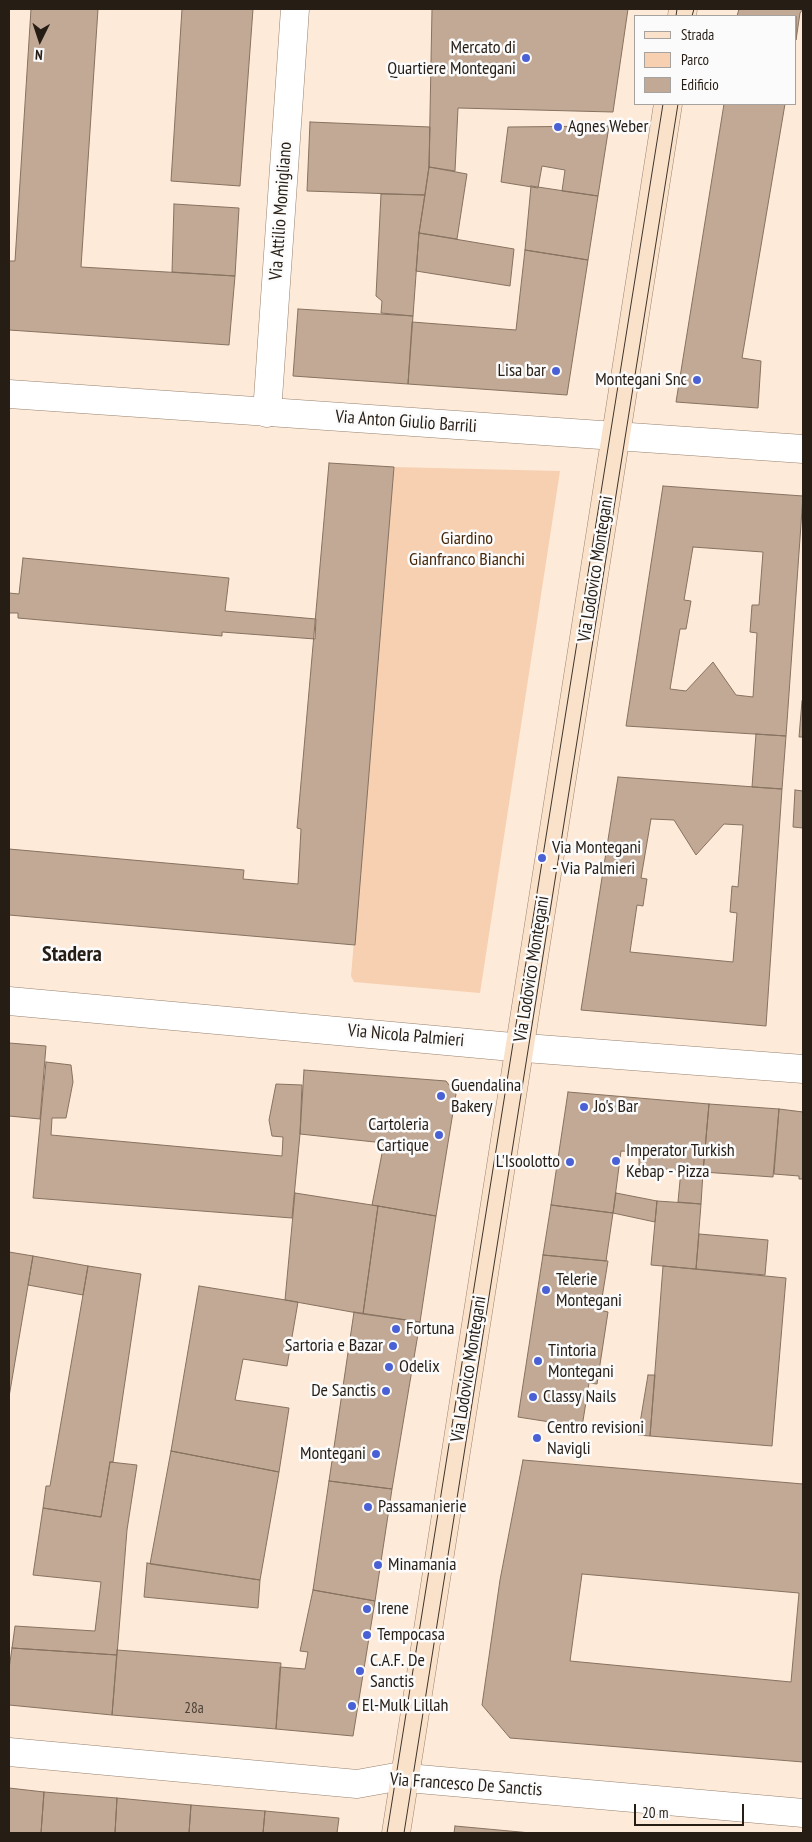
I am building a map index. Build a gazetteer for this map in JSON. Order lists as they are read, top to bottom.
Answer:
{
  "streets": {
    "street": [
      "Via Attilio Momigliano",
      "Via Anton Giulio Barrili",
      "Via Lodovico Montegani",
      "Via Nicola Palmieri",
      "Via Francesco De Sanctis"
    ]
  },
  "crossings": [
    ["Via Attilio Momigliano", "Via Anton Giulio Barrili"],
    ["Via Anton Giulio Barrili", "Via Lodovico Montegani"],
    ["Via Lodovico Montegani", "Via Nicola Palmieri"],
    ["Via Lodovico Montegani", "Via Francesco De Sanctis"]
  ],
  "districts": ["Stadera"],
  "parks": ["Giardino Gianfranco Bianchi"],
  "places": [
    "Mercato di Quartiere Montegani",
    "Agnes Weber",
    "Lisa bar",
    "Montegani Snc",
    "Via Montegani - Via Palmieri",
    "Guendalina Bakery",
    "Jo's Bar",
    "Cartoleria Cartique",
    "Imperator Turkish Kebap - Pizza",
    "L'Isoolotto",
    "Telerie Montegani",
    "Fortuna",
    "Sartoria e Bazar",
    "Tintoria Montegani",
    "Odelix",
    "De Sanctis",
    "Classy Nails",
    "Centro revisioni Navigli",
    "Montegani",
    "Passamanierie",
    "Minamania",
    "Irene",
    "Tempocasa",
    "C.A.F. De Sanctis",
    "El-Mulk Lillah"
  ],
  "house_numbers": ["28a"],
  "legend": ["Strada", "Parco", "Edificio"],
  "scale_bar": "20 m",
  "north": "bottom"
}
